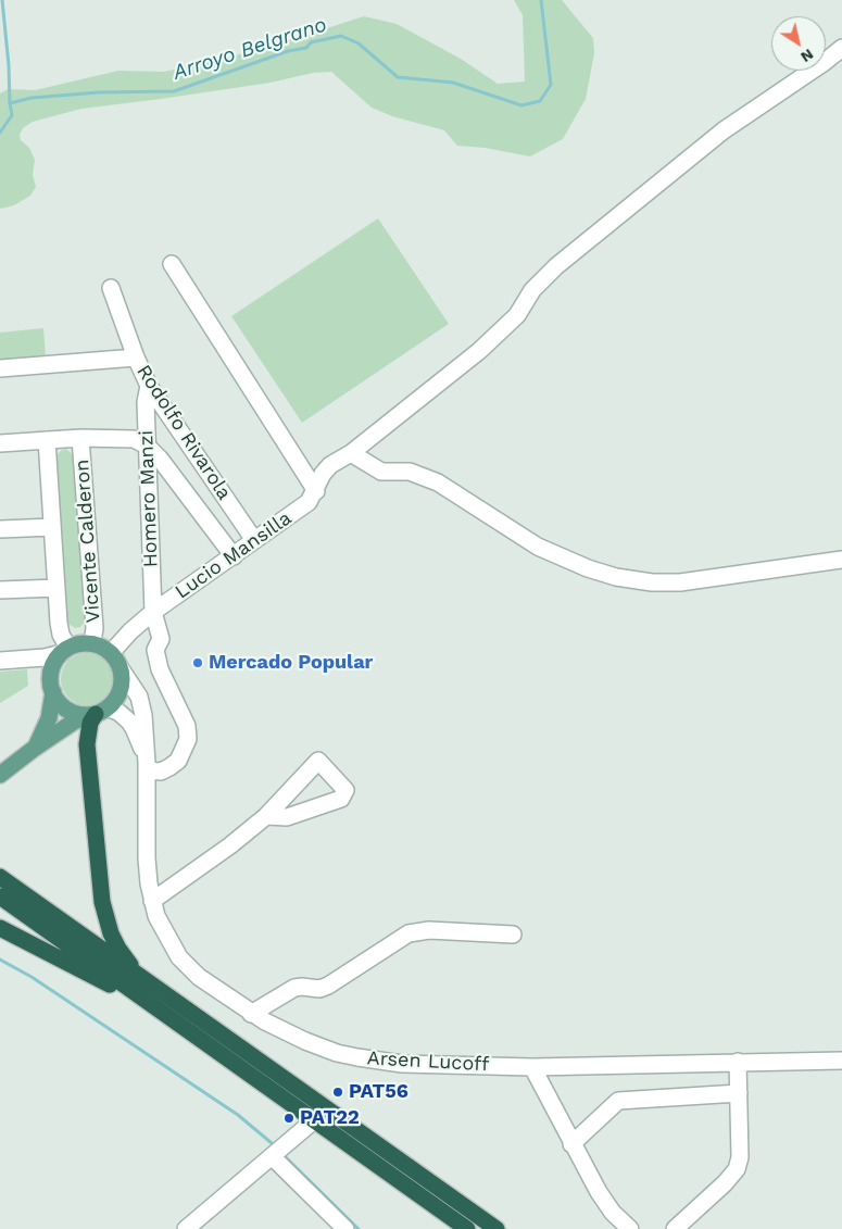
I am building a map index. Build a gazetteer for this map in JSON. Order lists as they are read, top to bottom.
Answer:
{
  "streets": {
    "street": [
      "Rodolfo Rivarola",
      "Homero Manzi",
      "Vicente Calderon",
      "Lucio Mansilla",
      "Arsen Lucoff"
    ]
  },
  "crossings": [
    ["Rodolfo Rivarola", "Homero Manzi"],
    ["Rodolfo Rivarola", "Lucio Mansilla"],
    ["Homero Manzi", "Lucio Mansilla"],
    ["Homero Manzi", "Arsen Lucoff"],
    ["Vicente Calderon", "Lucio Mansilla"],
    ["Vicente Calderon", "Arsen Lucoff"],
    ["Lucio Mansilla", "Arsen Lucoff"]
  ],
  "water": ["Arroyo Belgrano"],
  "places": ["Mercado Popular", "PAT56", "PAT22"],
  "north": "bottom right"
}
